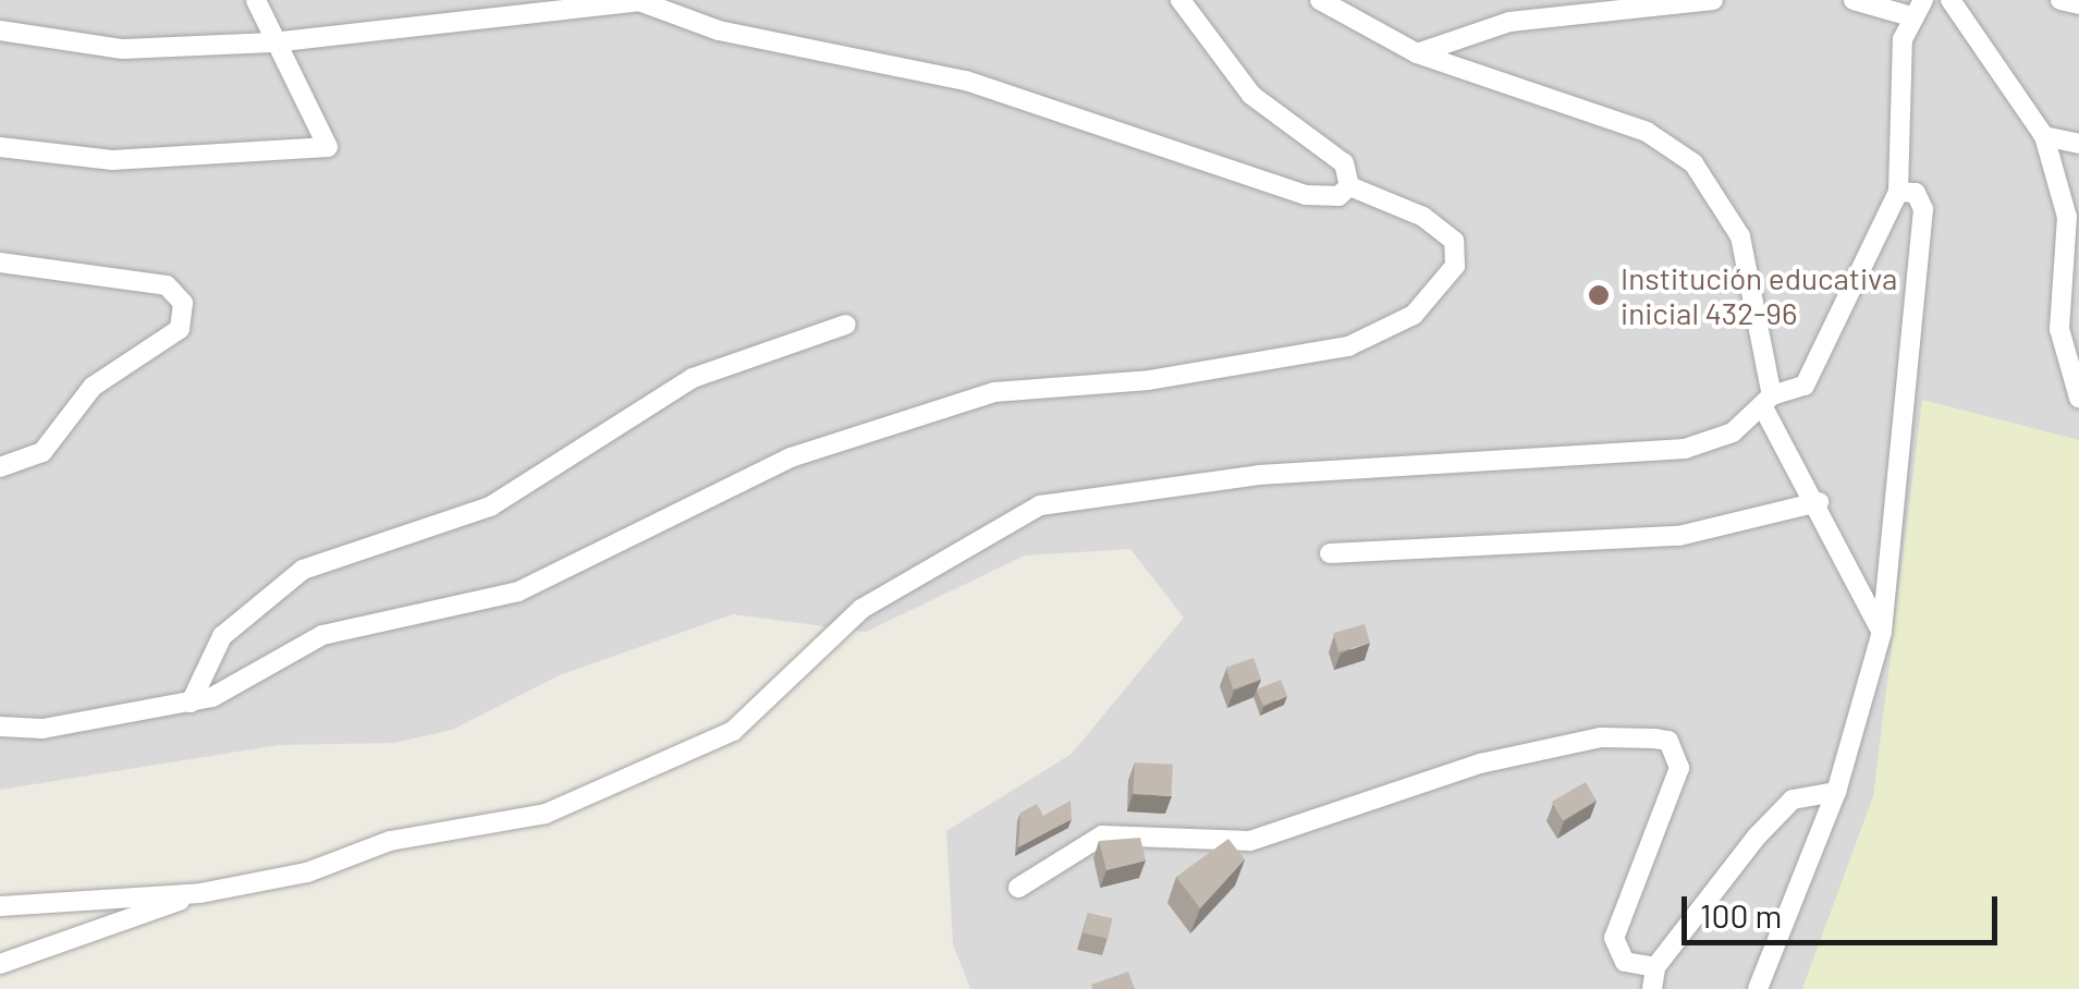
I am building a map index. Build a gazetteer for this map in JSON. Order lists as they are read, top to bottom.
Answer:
{
  "places": ["Institución educativa inicial 432-96"],
  "scale_bar": "100 m"
}
